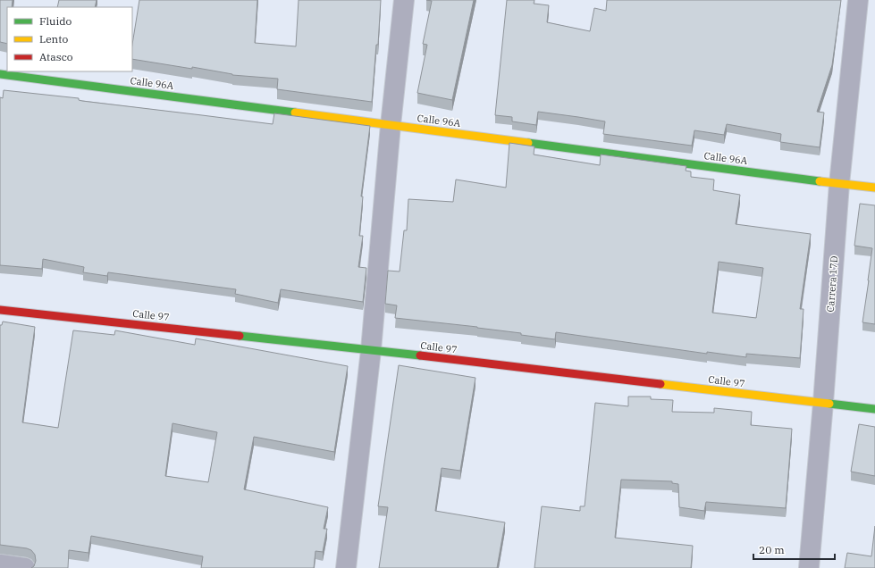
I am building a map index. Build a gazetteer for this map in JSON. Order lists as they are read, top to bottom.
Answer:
{
  "streets": {
    "street": ["Calle 96A", "Carrera 17D", "Calle 97"]
  },
  "crossings": [
    ["Calle 96A", "Carrera 17D"],
    ["Carrera 17D", "Calle 97"]
  ],
  "legend": ["Fluido", "Lento", "Atasco"],
  "scale_bar": "20 m"
}
